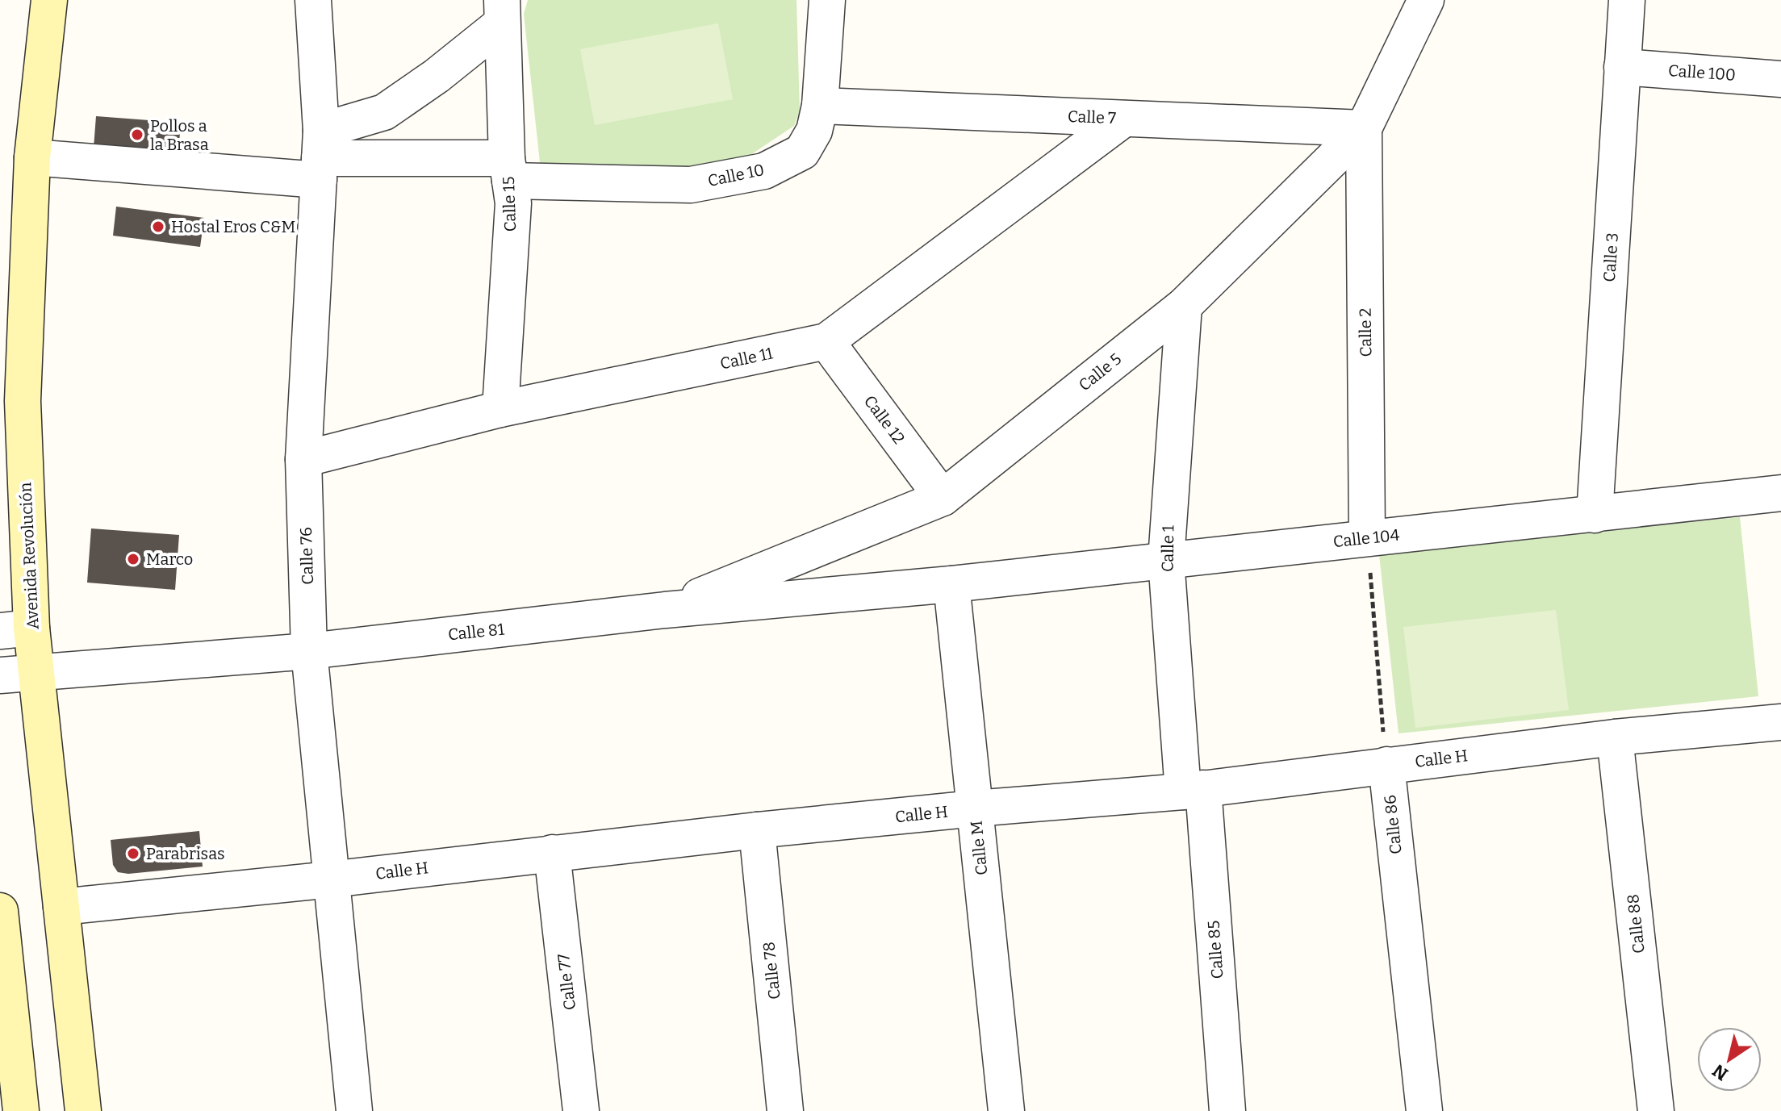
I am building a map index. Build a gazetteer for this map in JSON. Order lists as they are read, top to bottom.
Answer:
{
  "streets": {
    "street": [
      "Calle 100",
      "Calle 7",
      "Calle 10",
      "Calle 15",
      "Calle 3",
      "Calle 2",
      "Calle 11",
      "Calle 5",
      "Calle 12",
      "Calle 104",
      "Calle 1",
      "Avenida Revolución",
      "Calle 76",
      "Calle 81",
      "Calle H",
      "Calle 86",
      "Calle M",
      "Calle 88",
      "Calle 85",
      "Calle 78",
      "Calle 77"
    ]
  },
  "crossings": [
    ["Calle 100", "Calle 3"],
    ["Calle 7", "Calle 10"],
    ["Calle 7", "Calle 2"],
    ["Calle 7", "Calle 11"],
    ["Calle 7", "Calle 5"],
    ["Calle 10", "Calle 15"],
    ["Calle 10", "Avenida Revolución"],
    ["Calle 10", "Calle 76"],
    ["Calle 15", "Calle 11"],
    ["Calle 3", "Calle 104"],
    ["Calle 2", "Calle 5"],
    ["Calle 2", "Calle 104"],
    ["Calle 11", "Calle 12"],
    ["Calle 11", "Calle 76"],
    ["Calle 5", "Calle 12"],
    ["Calle 5", "Calle 1"],
    ["Calle 5", "Calle 81"],
    ["Calle 104", "Calle 1"],
    ["Calle 104", "Calle 81"],
    ["Calle 104", "Calle M"],
    ["Calle 1", "Calle H"],
    ["Calle 1", "Calle 85"],
    ["Avenida Revolución", "Calle 81"],
    ["Avenida Revolución", "Calle H"],
    ["Calle 76", "Calle 81"],
    ["Calle 76", "Calle H"],
    ["Calle 81", "Calle M"],
    ["Calle H", "Calle 86"],
    ["Calle H", "Calle M"],
    ["Calle H", "Calle 88"],
    ["Calle H", "Calle 85"],
    ["Calle H", "Calle 78"],
    ["Calle H", "Calle 77"]
  ],
  "places": [
    "Pollos a la Brasa",
    "Hostal Eros C&M",
    "Marco",
    "Parabrisas"
  ],
  "north": "bottom left"
}
